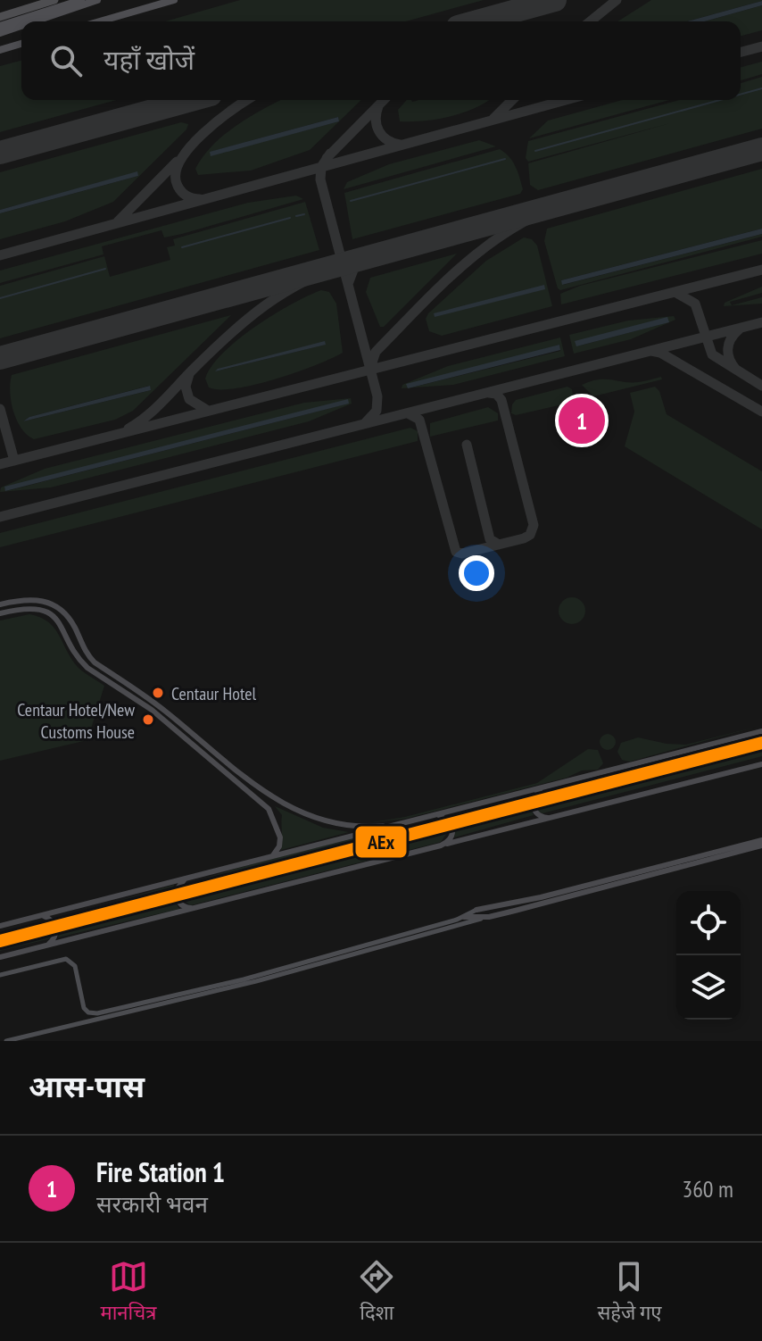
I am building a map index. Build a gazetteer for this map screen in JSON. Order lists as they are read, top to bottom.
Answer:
{
  "places": ["Centaur Hotel", "Centaur Hotel/New Customs House"],
  "lines": ["transit line AEx"],
  "page": {
    "search": "यहाँ खोजें",
    "pins": "1",
    "heading": "आस-पास",
    "list": [
      {
        "mark": "1",
        "name": "Fire Station 1",
        "note": "सरकारी भवन",
        "value": "360 m"
      }
    ],
    "nav": ["मानचित्र", "दिशा", "सहेजे गए"]
  }
}
